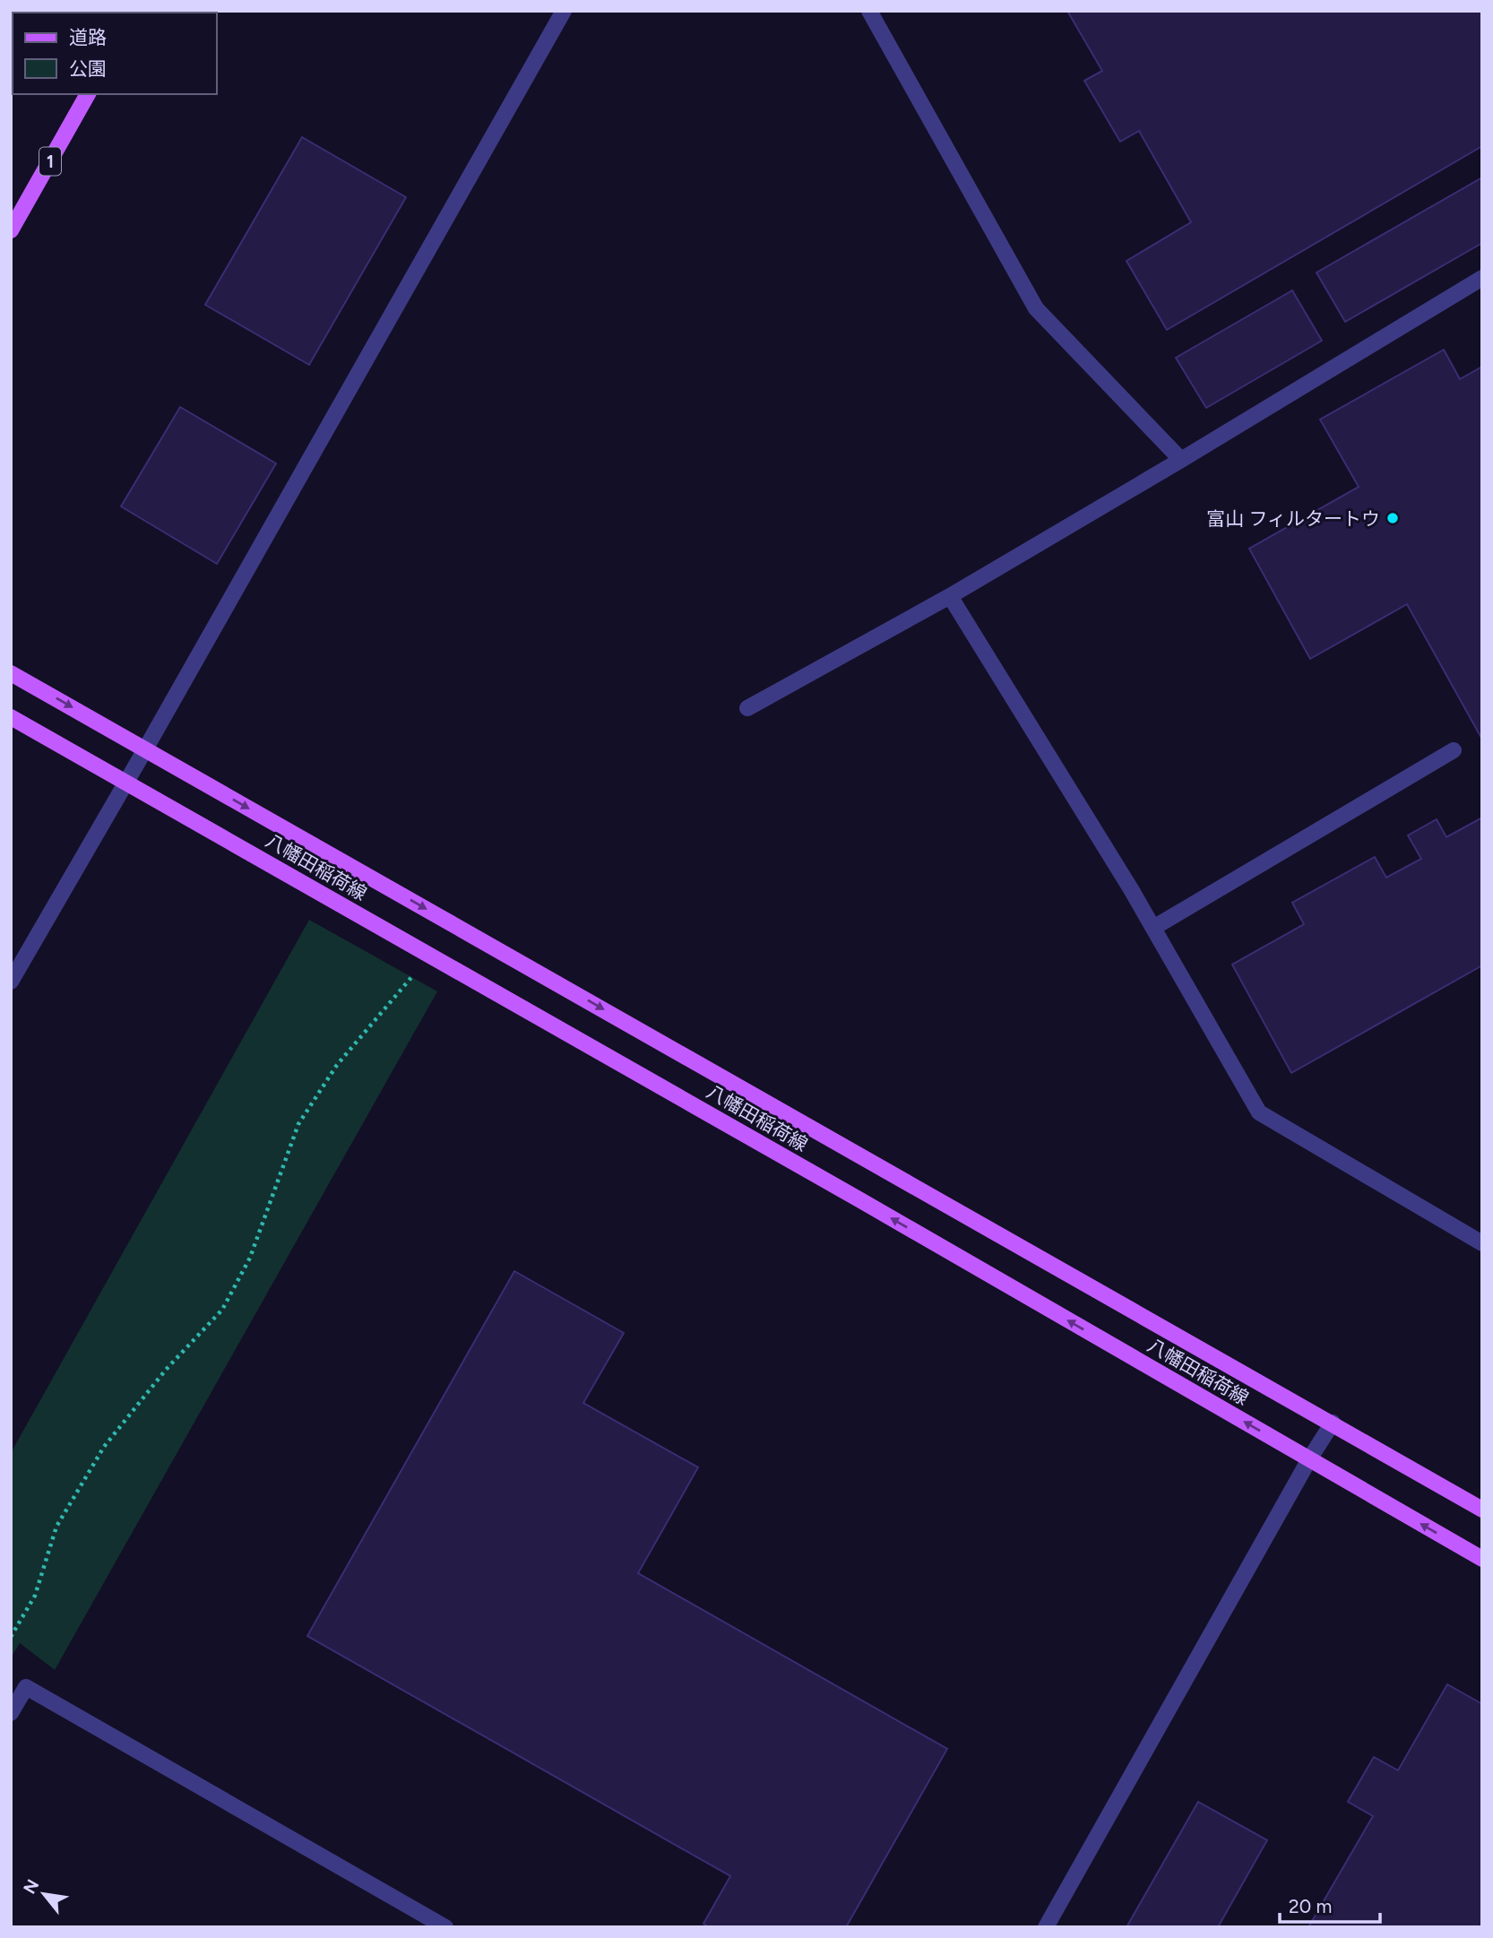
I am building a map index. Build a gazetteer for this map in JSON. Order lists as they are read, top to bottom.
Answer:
{
  "streets": {
    "main road": ["1", "八幡田稲荷線"]
  },
  "places": ["富山 フィルタートウ"],
  "legend": ["道路", "公園"],
  "scale_bar": "20 m",
  "north": "top left"
}
